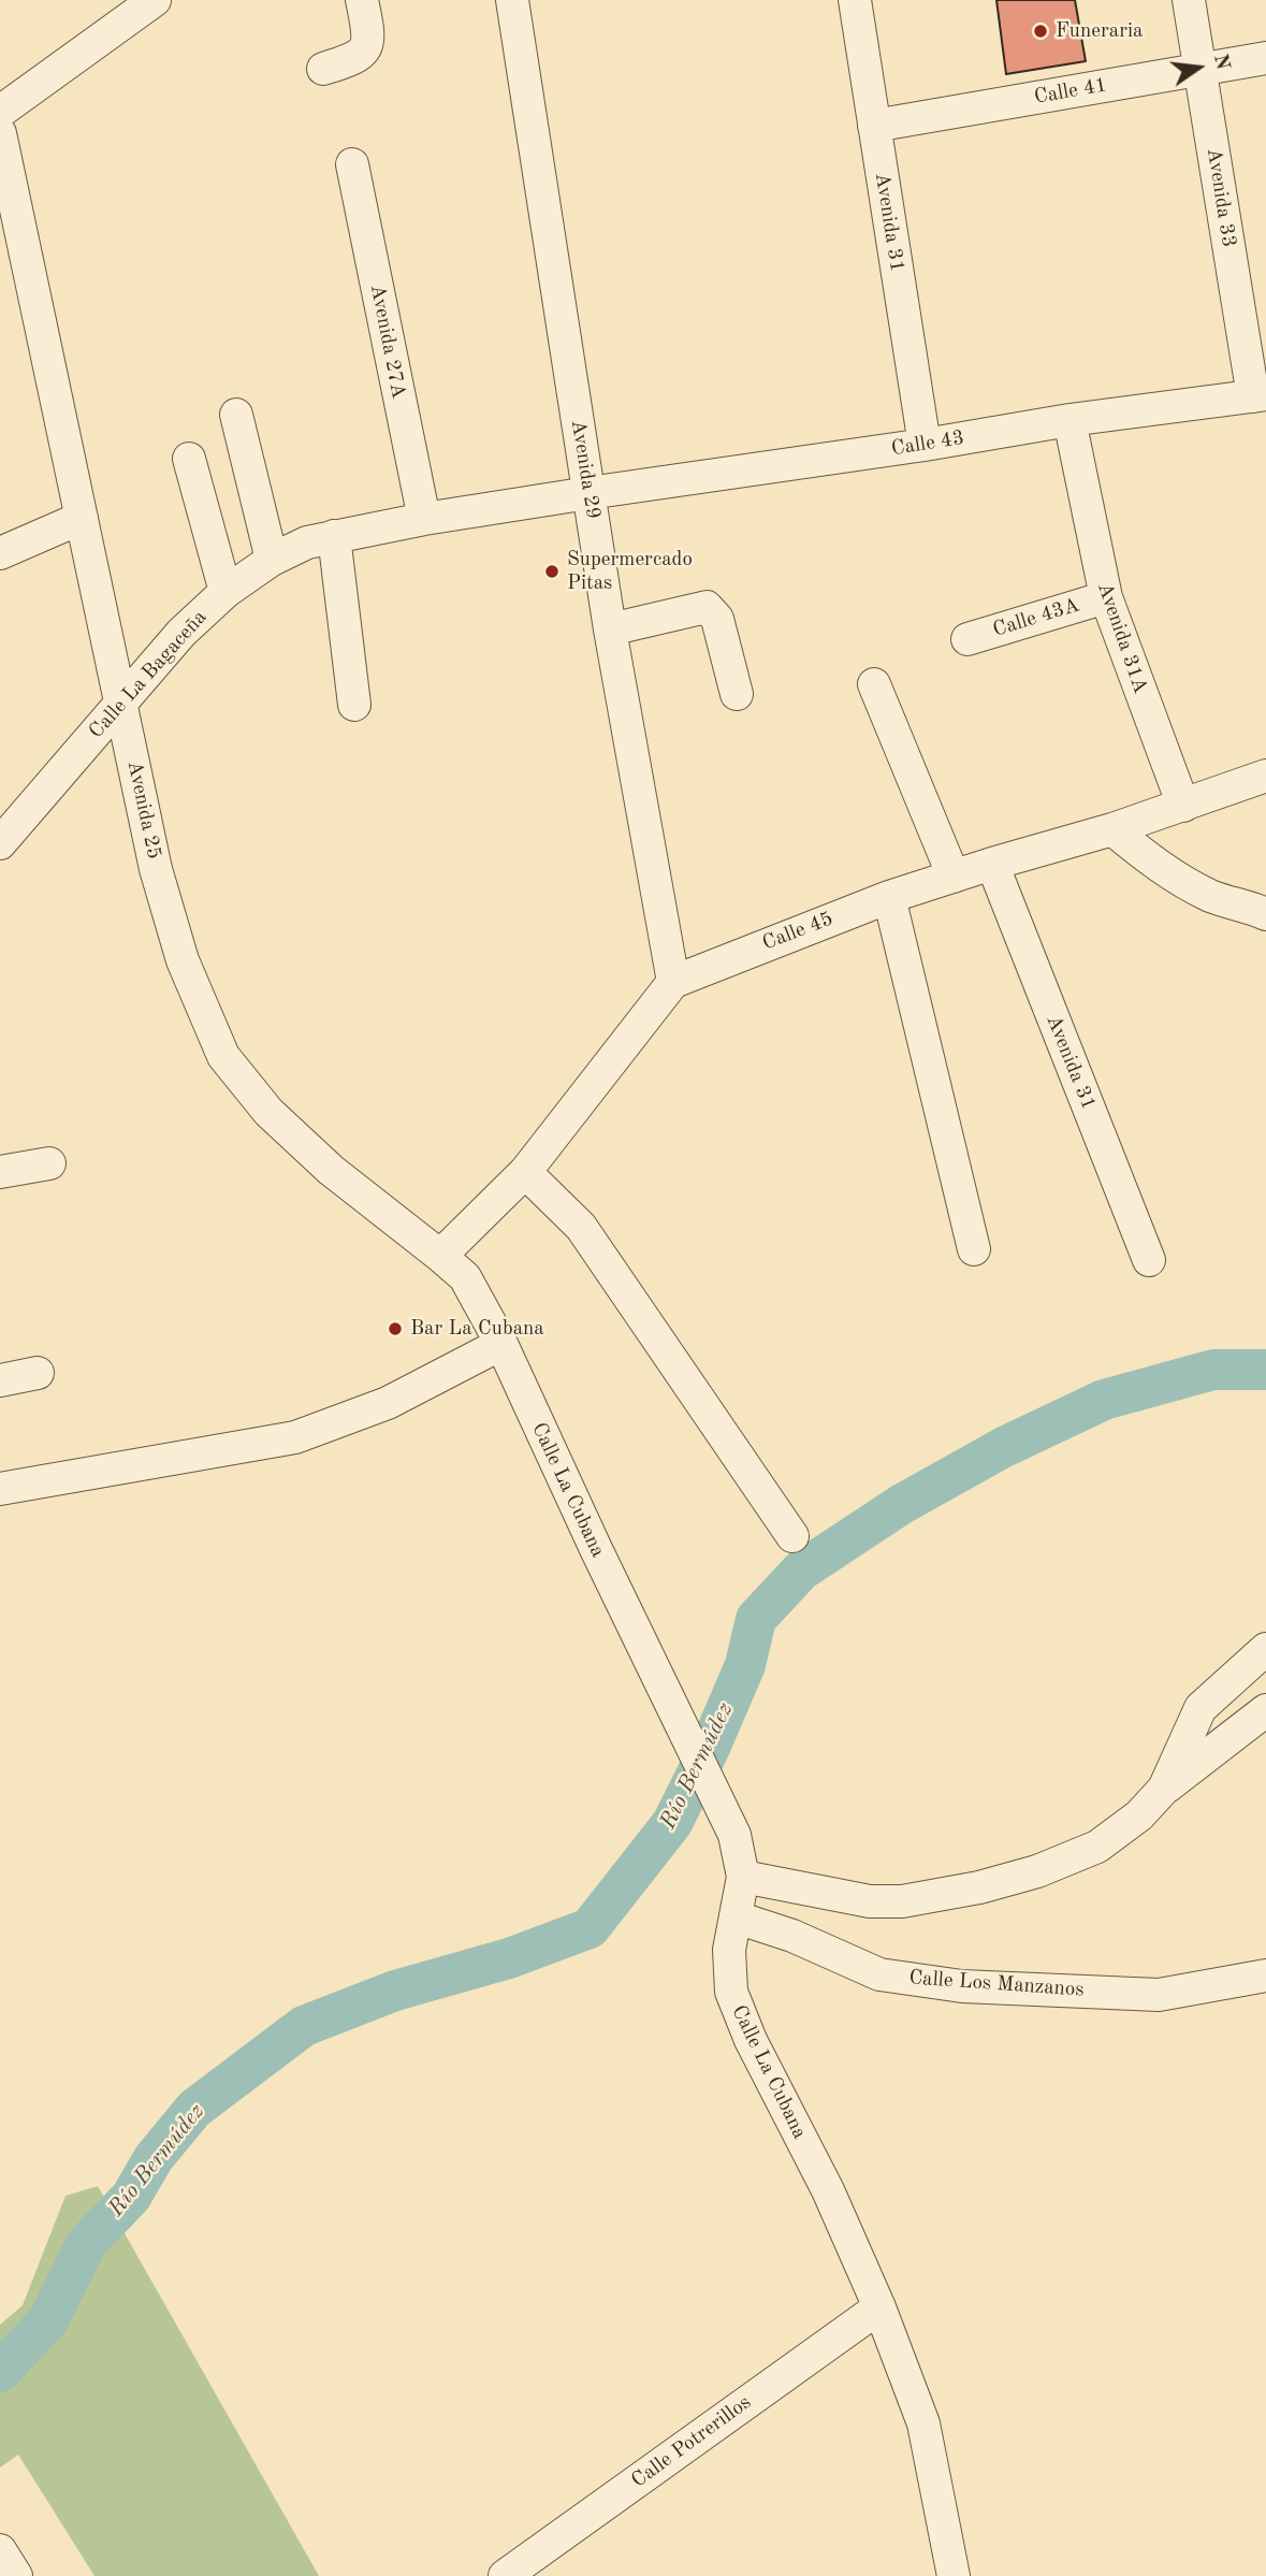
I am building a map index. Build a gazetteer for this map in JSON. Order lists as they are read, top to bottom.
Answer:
{
  "streets": {
    "street": [
      "Calle 41",
      "Avenida 33",
      "Avenida 31",
      "Avenida 27A",
      "Calle 43",
      "Avenida 29",
      "Calle 43A",
      "Avenida 31A",
      "Calle La Bagaceña",
      "Avenida 25",
      "Calle 45",
      "Calle La Cubana",
      "Calle Los Manzanos",
      "Calle Potrerillos"
    ]
  },
  "crossings": [
    ["Calle 41", "Avenida 33"],
    ["Calle 41", "Avenida 31"],
    ["Avenida 33", "Calle 43"],
    ["Avenida 31", "Calle 43"],
    ["Avenida 31", "Calle 45"],
    ["Avenida 27A", "Calle La Bagaceña"],
    ["Calle 43", "Avenida 29"],
    ["Calle 43", "Avenida 31A"],
    ["Calle 43", "Calle La Bagaceña"],
    ["Avenida 29", "Calle La Bagaceña"],
    ["Avenida 29", "Calle 45"],
    ["Calle 43A", "Avenida 31A"],
    ["Avenida 31A", "Calle 45"],
    ["Calle La Bagaceña", "Avenida 25"],
    ["Avenida 25", "Calle La Cubana"],
    ["Calle La Cubana", "Calle Los Manzanos"],
    ["Calle La Cubana", "Calle Potrerillos"]
  ],
  "water": ["Río Bermúdez"],
  "places": ["Funeraria", "Supermercado Pitas", "Bar La Cubana"],
  "north": "right"
}
